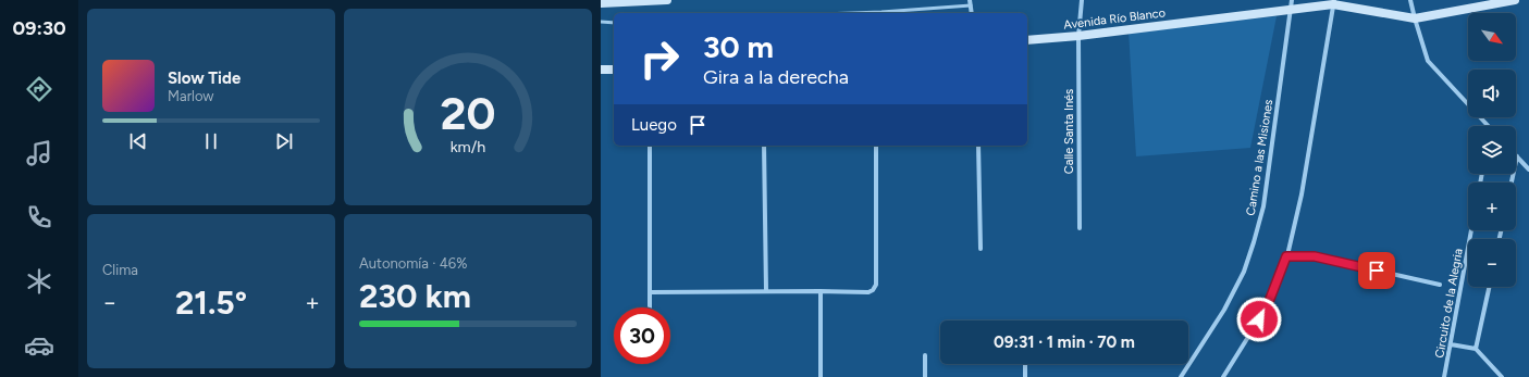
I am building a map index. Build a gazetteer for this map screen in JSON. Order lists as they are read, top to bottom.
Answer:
{
  "streets": {
    "street": [
      "Avenida Río Blanco",
      "Calle Santa Inés",
      "Camino a las Misiones",
      "Circuito de la Alegria"
    ]
  },
  "crossings": [
    ["Avenida Río Blanco", "Calle Santa Inés"],
    ["Avenida Río Blanco", "Camino a las Misiones"]
  ],
  "north": "bottom right",
  "page": {
    "tabs": "09:30",
    "map_buttons": ["+", "−"],
    "turn": ["30 m", "Gira a la derecha"],
    "song": ["Slow Tide", "Marlow"],
    "then": "Luego",
    "tile": [
      "Clima",
      ["Autonomía · 46%", "230 km"]
    ],
    "heat": ["−", "21.5°", "+"],
    "limit": "30",
    "trip": "09:31 · 1 min · 70 m",
    "gauge": ["20", "km/h"]
  }
}
